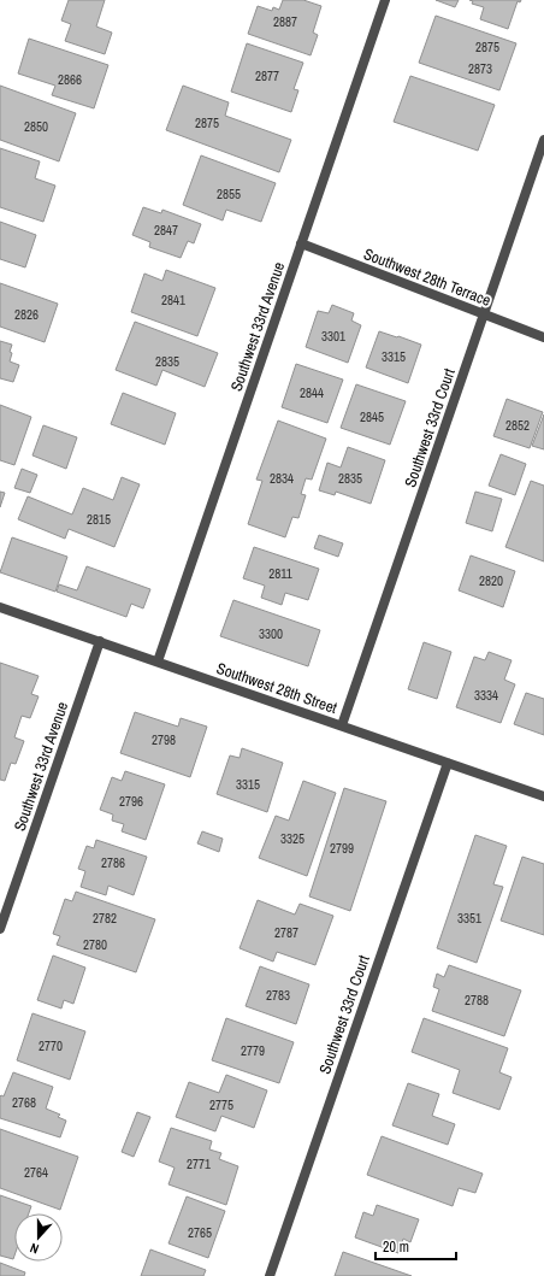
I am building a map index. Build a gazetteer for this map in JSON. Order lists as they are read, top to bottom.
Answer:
{
  "streets": {
    "street": [
      "Southwest 28th Terrace",
      "Southwest 33rd Avenue",
      "Southwest 33rd Court",
      "Southwest 28th Street"
    ]
  },
  "crossings": [
    ["Southwest 28th Terrace", "Southwest 33rd Avenue"],
    ["Southwest 28th Terrace", "Southwest 33rd Court"],
    ["Southwest 33rd Avenue", "Southwest 28th Street"],
    ["Southwest 33rd Court", "Southwest 28th Street"]
  ],
  "house_numbers": [
    "2887",
    "2875",
    "2873",
    "2877",
    "2866",
    "2875",
    "2850",
    "2855",
    "2847",
    "2841",
    "2826",
    "3301",
    "3315",
    "2835",
    "2844",
    "2845",
    "2852",
    "2834",
    "2835",
    "2815",
    "2811",
    "2820",
    "3300",
    "3334",
    "2798",
    "3315",
    "2796",
    "3325",
    "2799",
    "2786",
    "2782",
    "3351",
    "2787",
    "2780",
    "2783",
    "2788",
    "2770",
    "2779",
    "2768",
    "2775",
    "2771",
    "2764",
    "2765"
  ],
  "scale_bar": "20 m",
  "north": "bottom"
}
